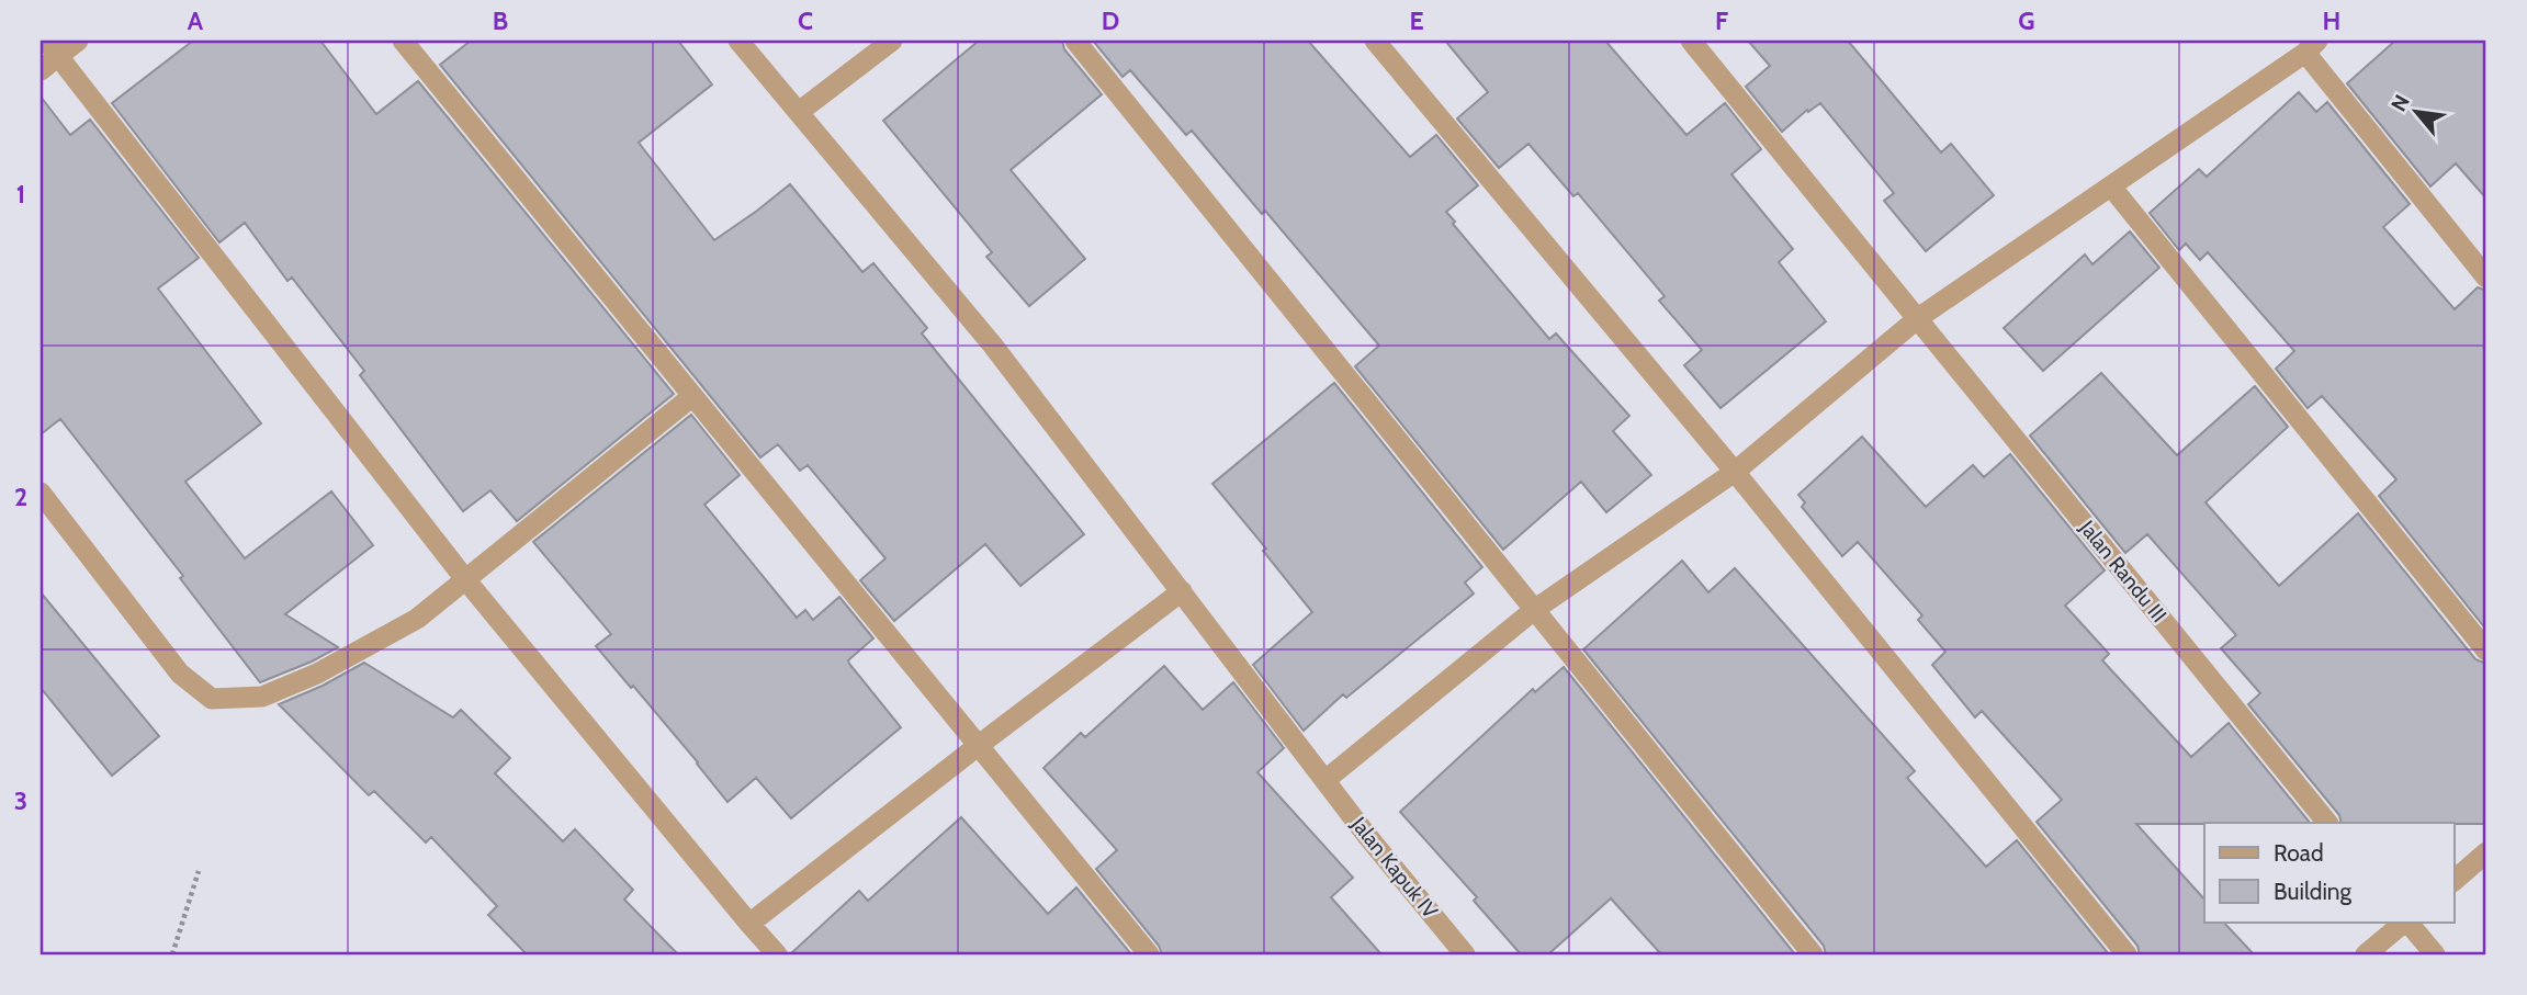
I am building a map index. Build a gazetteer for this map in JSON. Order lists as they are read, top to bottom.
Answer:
{
  "streets": {
    "street": ["Jalan Randu III", "Jalan Kapuk IV"]
  },
  "legend": ["Road", "Building"],
  "north": "top left",
  "grid": {
    "columns": [
      "A",
      "B",
      "C",
      "D",
      "E",
      "F",
      "G",
      "H"
    ],
    "rows": ["1", "2", "3"]
  }
}
